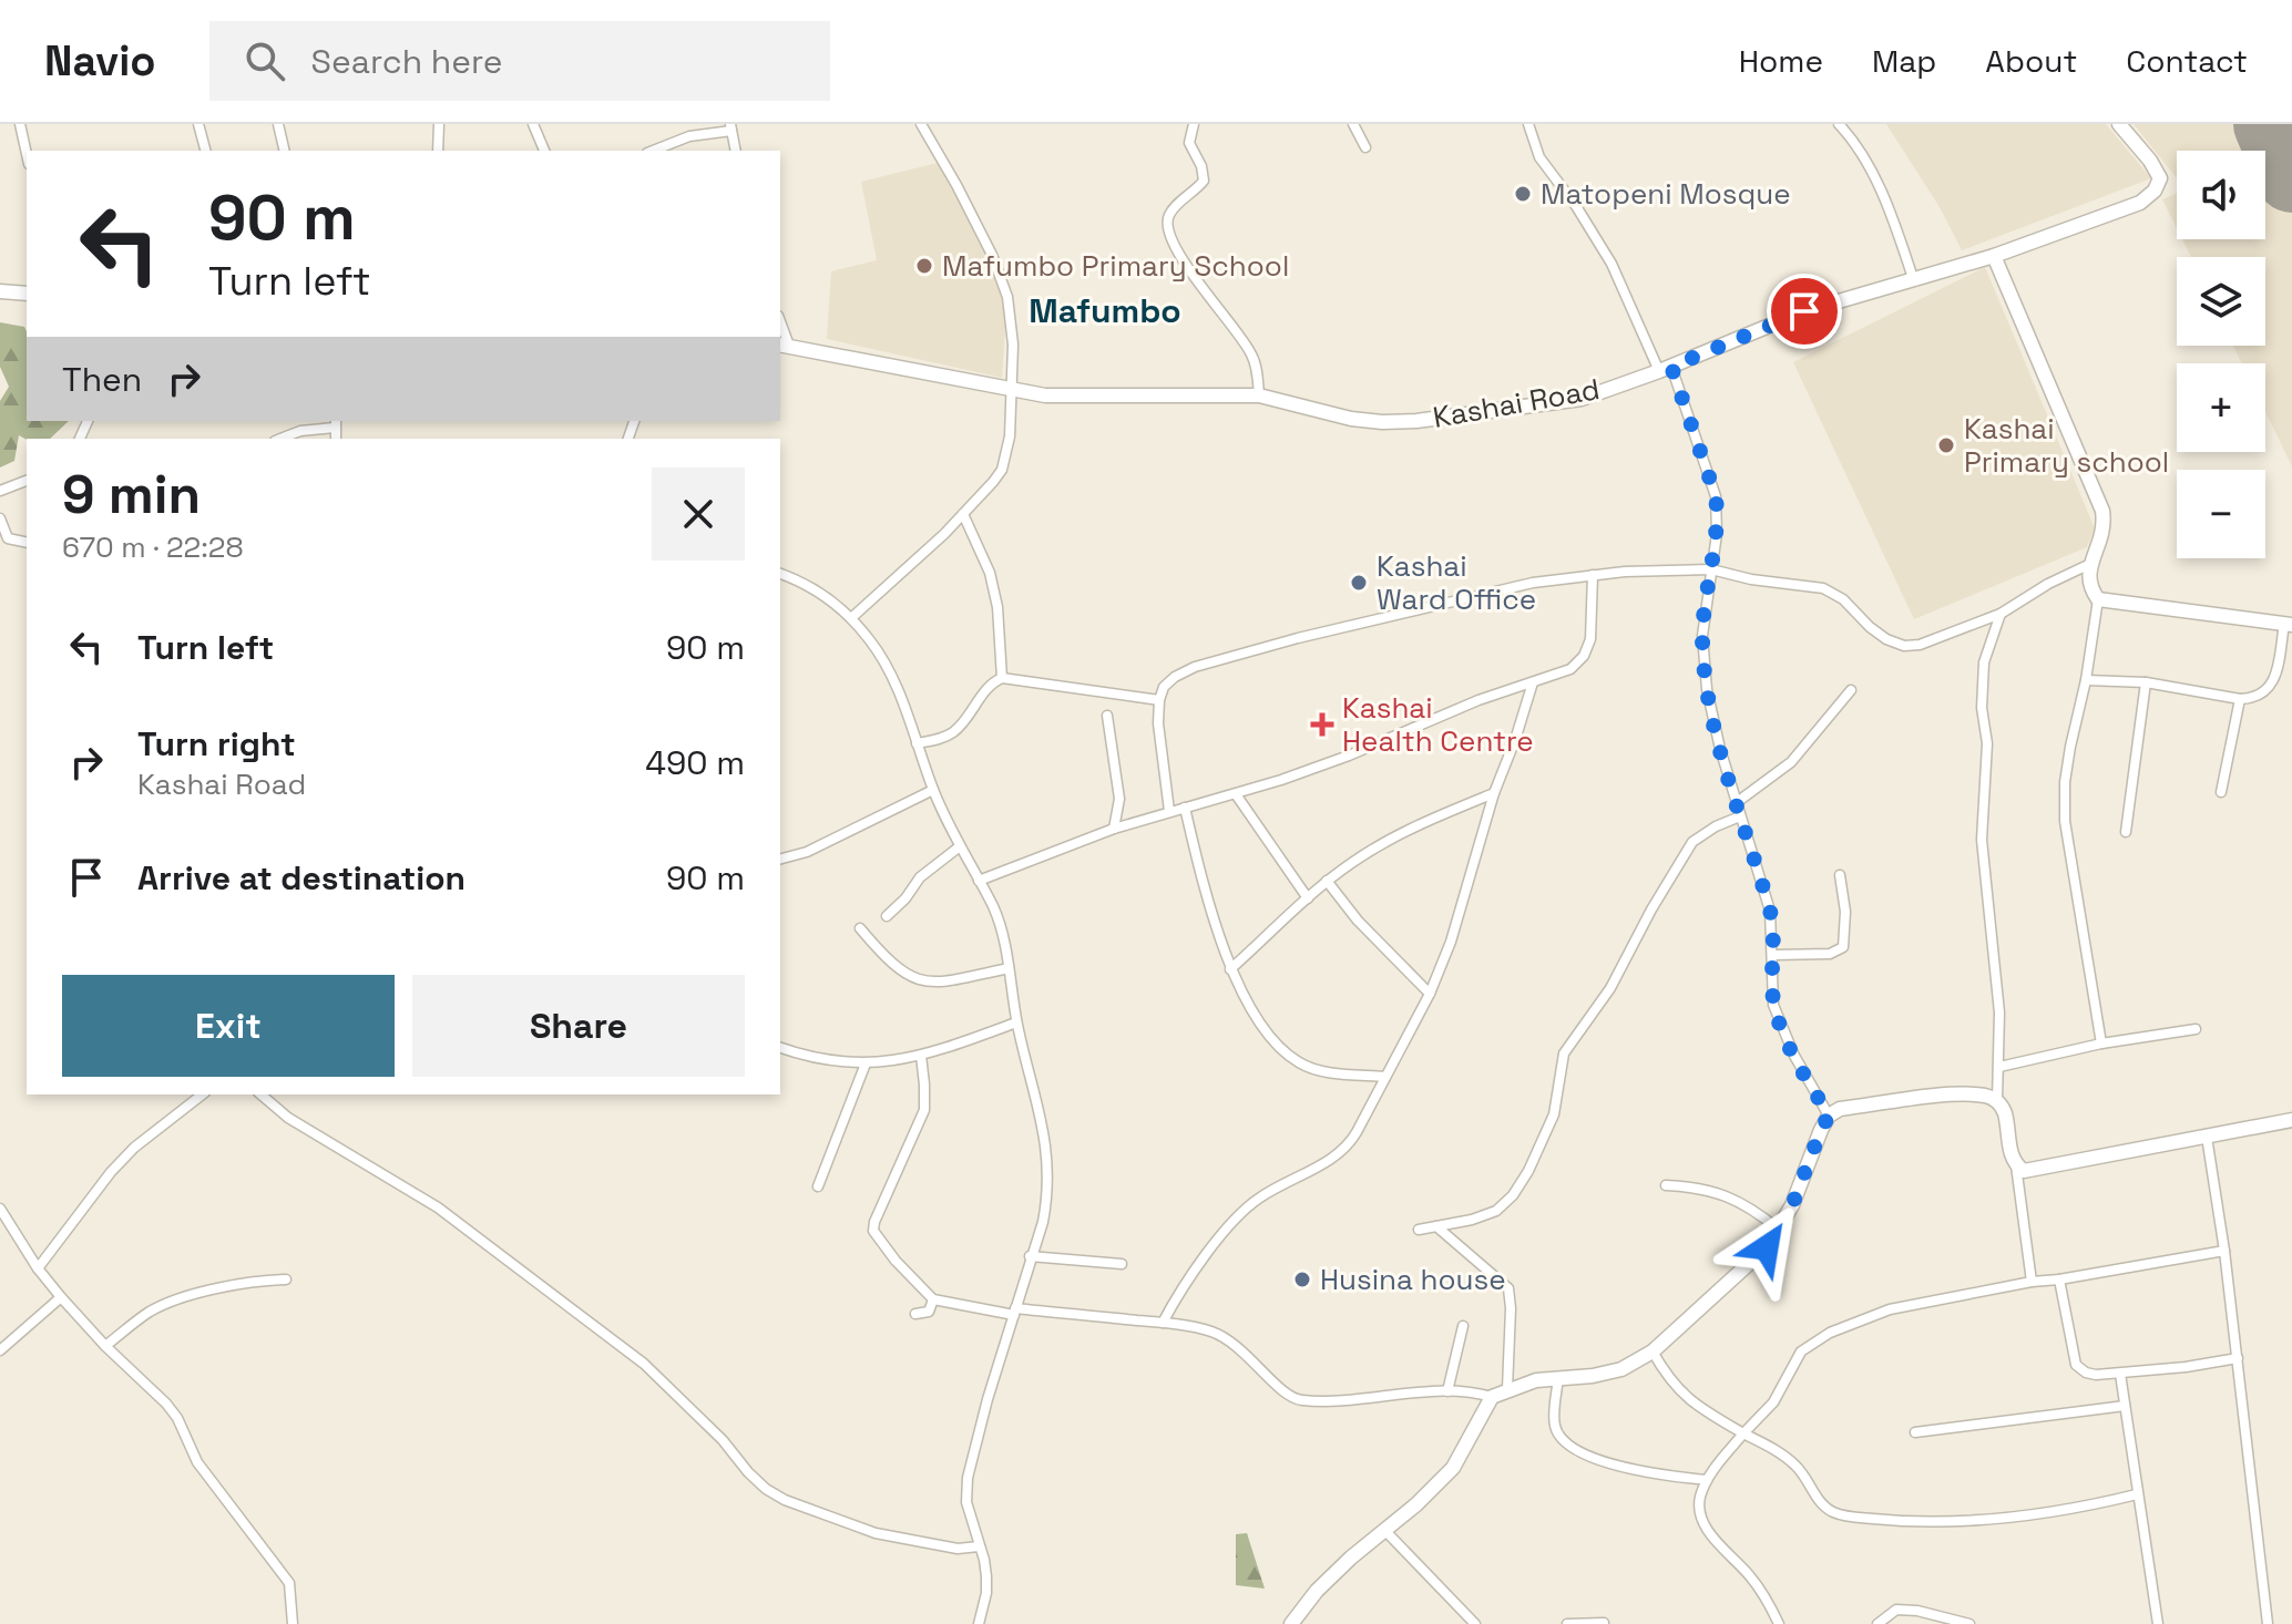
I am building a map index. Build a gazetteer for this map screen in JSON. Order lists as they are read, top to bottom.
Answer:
{
  "streets": {
    "street": ["Kashai Road"]
  },
  "districts": ["Mafumbo"],
  "places": {
    "other": [
      "Matopeni Mosque",
      "Mafumbo Primary School",
      "Kashai Primary school",
      "Kashai Ward Office",
      "Husina house"
    ],
    "health": ["Kashai Health Centre"]
  },
  "page": {
    "header": "Navio",
    "search": "Search here",
    "nav": [
      "Home",
      "Map",
      "About",
      "Contact"
    ],
    "map_buttons": ["+", "−"],
    "turn": ["90 m", "Turn left"],
    "then": "Then",
    "heading": ["9 min", "670 m · 22:28"],
    "list": [
      {
        "name": "Turn left",
        "value": "90 m"
      },
      {
        "name": "Turn right",
        "note": "Kashai Road",
        "value": "490 m"
      },
      {
        "name": "Arrive at destination",
        "value": "90 m"
      }
    ],
    "buttons": ["Exit", "Share"]
  }
}
